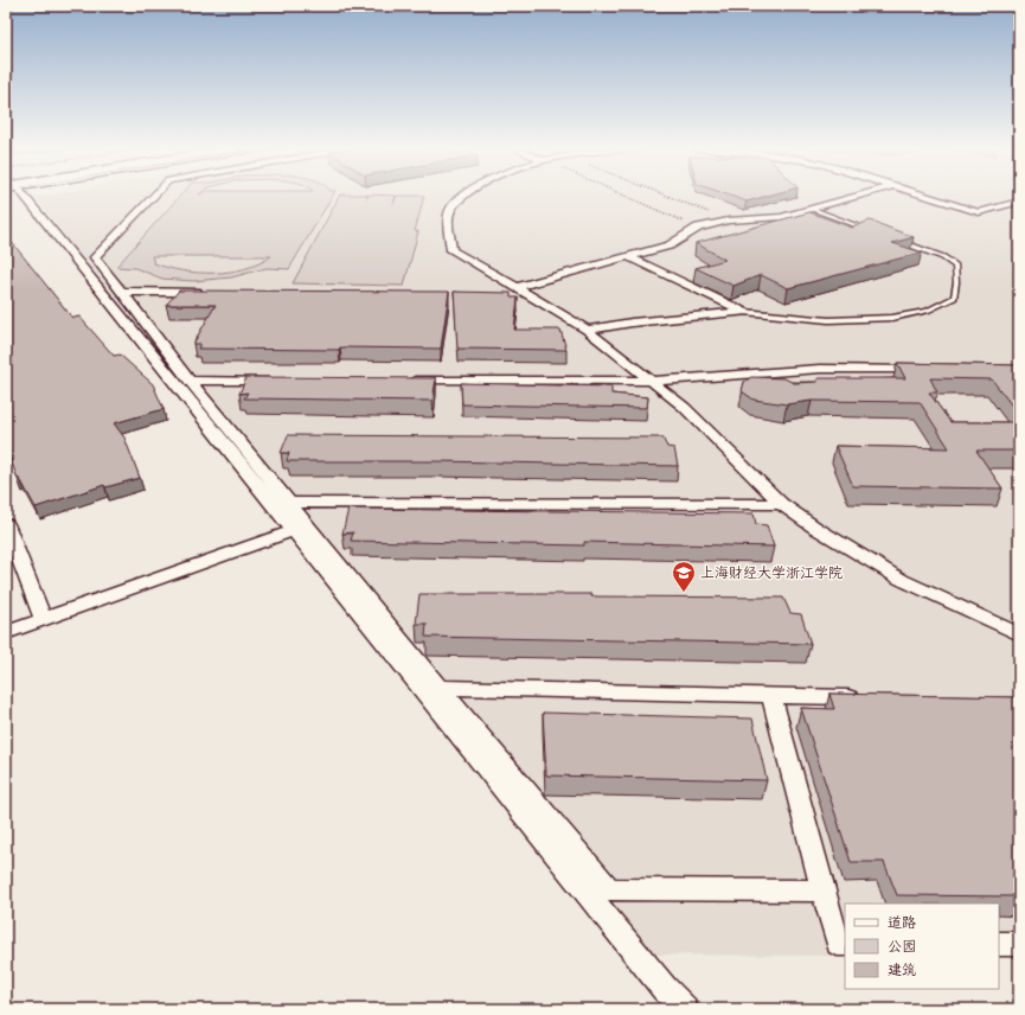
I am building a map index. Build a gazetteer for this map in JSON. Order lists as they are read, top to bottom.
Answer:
{
  "places": {
    "school or university": ["上海财经大学浙江学院"]
  },
  "legend": ["道路", "公园", "建筑"]
}
